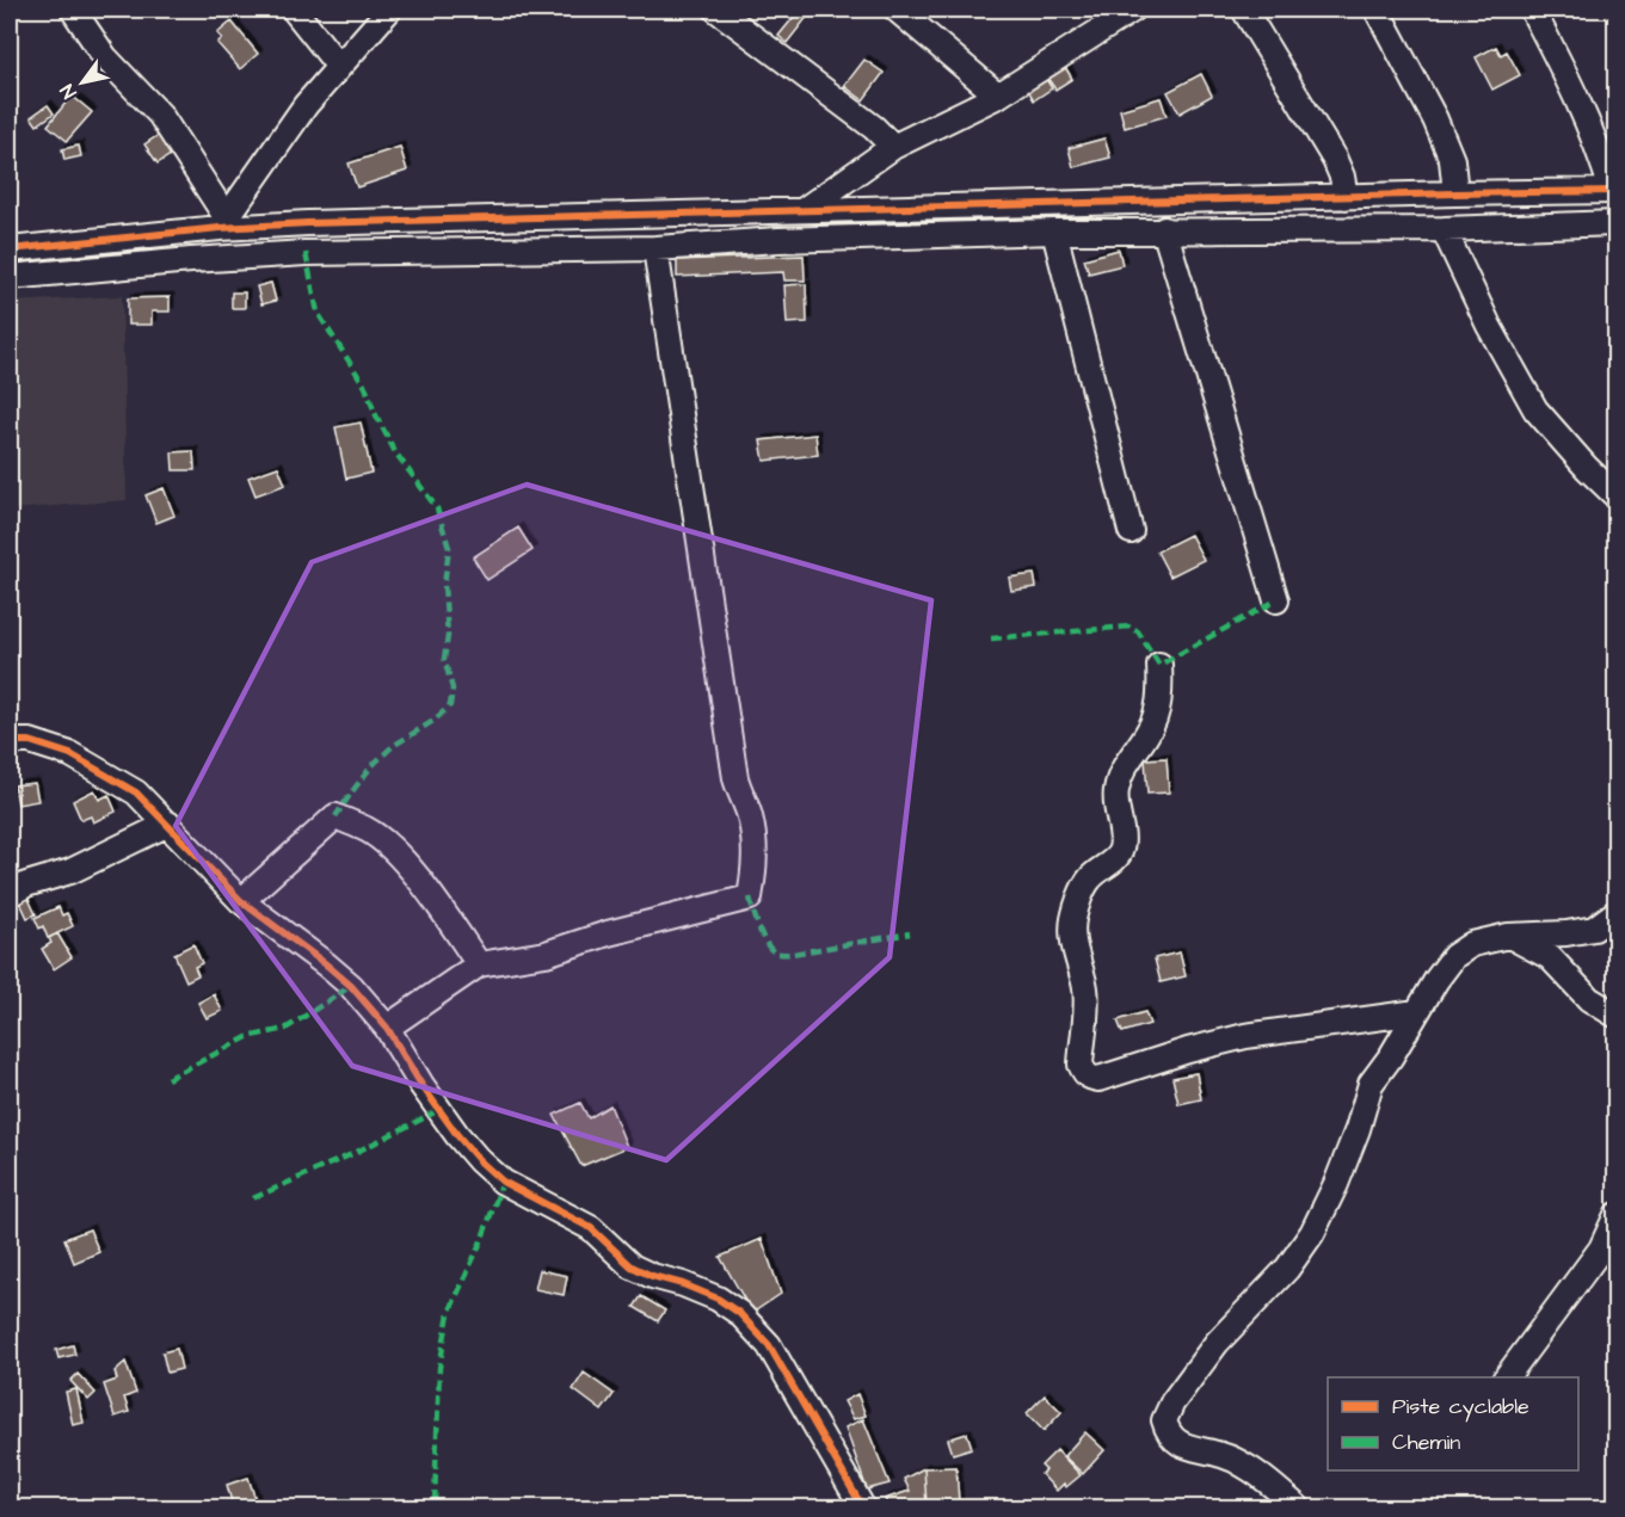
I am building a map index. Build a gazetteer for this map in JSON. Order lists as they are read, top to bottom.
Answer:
{
  "legend": ["Piste cyclable", "Chemin"],
  "north": "bottom left"
}
